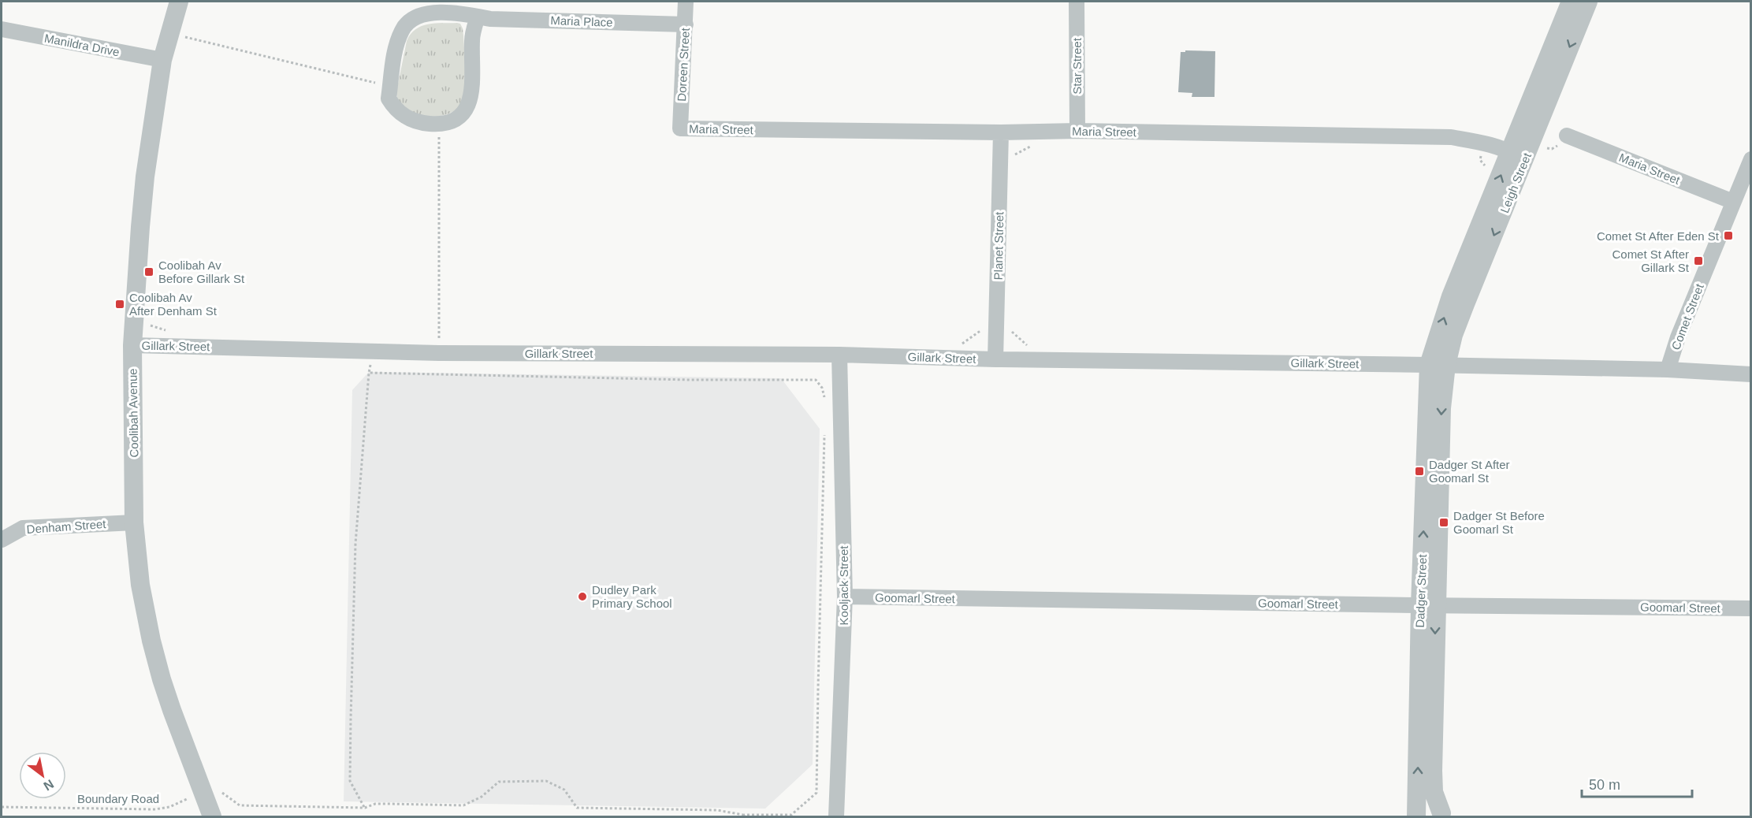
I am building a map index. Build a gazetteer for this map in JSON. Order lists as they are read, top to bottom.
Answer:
{
  "streets": {
    "street": [
      "Maria Place",
      "Manildra Drive",
      "Doreen Street",
      "Star Street",
      "Maria Street",
      "Leigh Street",
      "Planet Street",
      "Comet Street",
      "Gillark Street",
      "Coolibah Avenue",
      "Denham Street",
      "Kooljack Street",
      "Dadger Street",
      "Goomarl Street"
    ],
    "path": ["Boundary Road"]
  },
  "crossings": [
    ["Maria Place", "Doreen Street"],
    ["Manildra Drive", "Coolibah Avenue"],
    ["Doreen Street", "Maria Street"],
    ["Star Street", "Maria Street"],
    ["Maria Street", "Leigh Street"],
    ["Maria Street", "Planet Street"],
    ["Maria Street", "Comet Street"],
    ["Leigh Street", "Gillark Street"],
    ["Leigh Street", "Dadger Street"],
    ["Planet Street", "Gillark Street"],
    ["Comet Street", "Gillark Street"],
    ["Gillark Street", "Coolibah Avenue"],
    ["Gillark Street", "Kooljack Street"],
    ["Gillark Street", "Dadger Street"],
    ["Coolibah Avenue", "Denham Street"],
    ["Coolibah Avenue", "Boundary Road"],
    ["Kooljack Street", "Goomarl Street"],
    ["Dadger Street", "Goomarl Street"]
  ],
  "places": {
    "transit": [
      "Comet St After Eden St",
      "Comet St After Gillark St",
      "Coolibah Av Before Gillark St",
      "Coolibah Av After Denham St",
      "Dadger St After Goomarl St",
      "Dadger St Before Goomarl St"
    ],
    "other": ["Dudley Park Primary School"]
  },
  "scale_bar": "50 m",
  "north": "bottom right"
}
